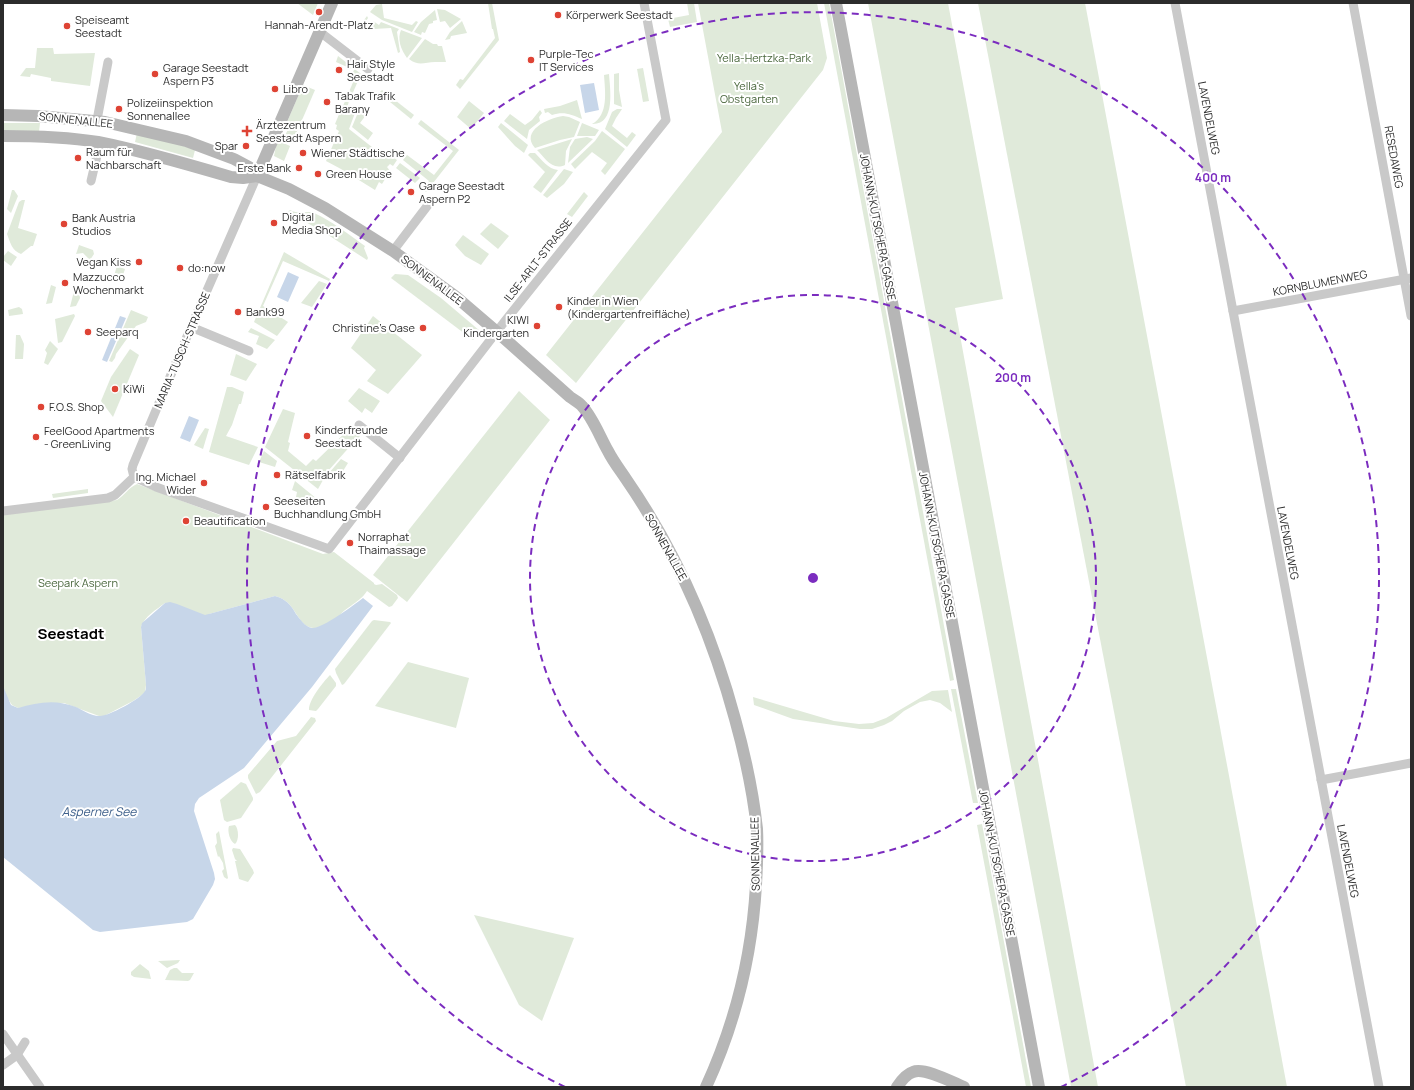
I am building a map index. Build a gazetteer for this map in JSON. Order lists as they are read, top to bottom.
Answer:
{
  "streets": {
    "street": [
      "LAVENDELWEG",
      "SONNENALLEE",
      "RESEDAWEG",
      "JOHANN-KUTSCHERA-GASSE",
      "ILSE-ARLT-STRASSE",
      "KORNBLUMENWEG",
      "MARIA-TUSCH-STRASSE"
    ]
  },
  "crossings": [
    ["LAVENDELWEG", "KORNBLUMENWEG"],
    ["SONNENALLEE", "ILSE-ARLT-STRASSE"],
    ["SONNENALLEE", "MARIA-TUSCH-STRASSE"],
    ["RESEDAWEG", "KORNBLUMENWEG"],
    ["ILSE-ARLT-STRASSE", "MARIA-TUSCH-STRASSE"]
  ],
  "districts": ["Seestadt"],
  "water": ["Asperner See"],
  "parks": ["Yella-Hertzka-Park", "Yella's Obstgarten", "Seepark Aspern"],
  "places": {
    "other": [
      "Hannah-Arendt-Platz",
      "Körperwerk Seestadt",
      "Speiseamt Seestadt",
      "Purple-Tec IT Services",
      "Hair Style Seestadt",
      "Garage Seestadt Aspern P3",
      "Libro",
      "Tabak Trafik Barany",
      "Polizeiinspektion Sonnenallee",
      "Spar",
      "Wiener Städtische",
      "Raum für Nachbarschaft",
      "Erste Bank",
      "Green House",
      "Garage Seestadt Aspern P2",
      "Digital Media Shop",
      "Bank Austria Studios",
      "Vegan Kiss",
      "do:now",
      "Mazzucco Wochenmarkt",
      "Kinder in Wien (Kindergartenfreifläche)",
      "Bank99",
      "KIWI Kindergarten",
      "Christine's Oase",
      "Seeparq",
      "KiWi",
      "F.O.S. Shop",
      "Kinderfreunde Seestadt",
      "FeelGood Apartments - GreenLiving",
      "Rätselfabrik",
      "Ing. Michael Wider",
      "Seeseiten Buchhandlung GmbH",
      "Beautification",
      "Norraphat Thaimassage"
    ],
    "health": ["Ärztezentrum Seestadt Aspern"]
  },
  "rings": ["400 m", "200 m"]
}
